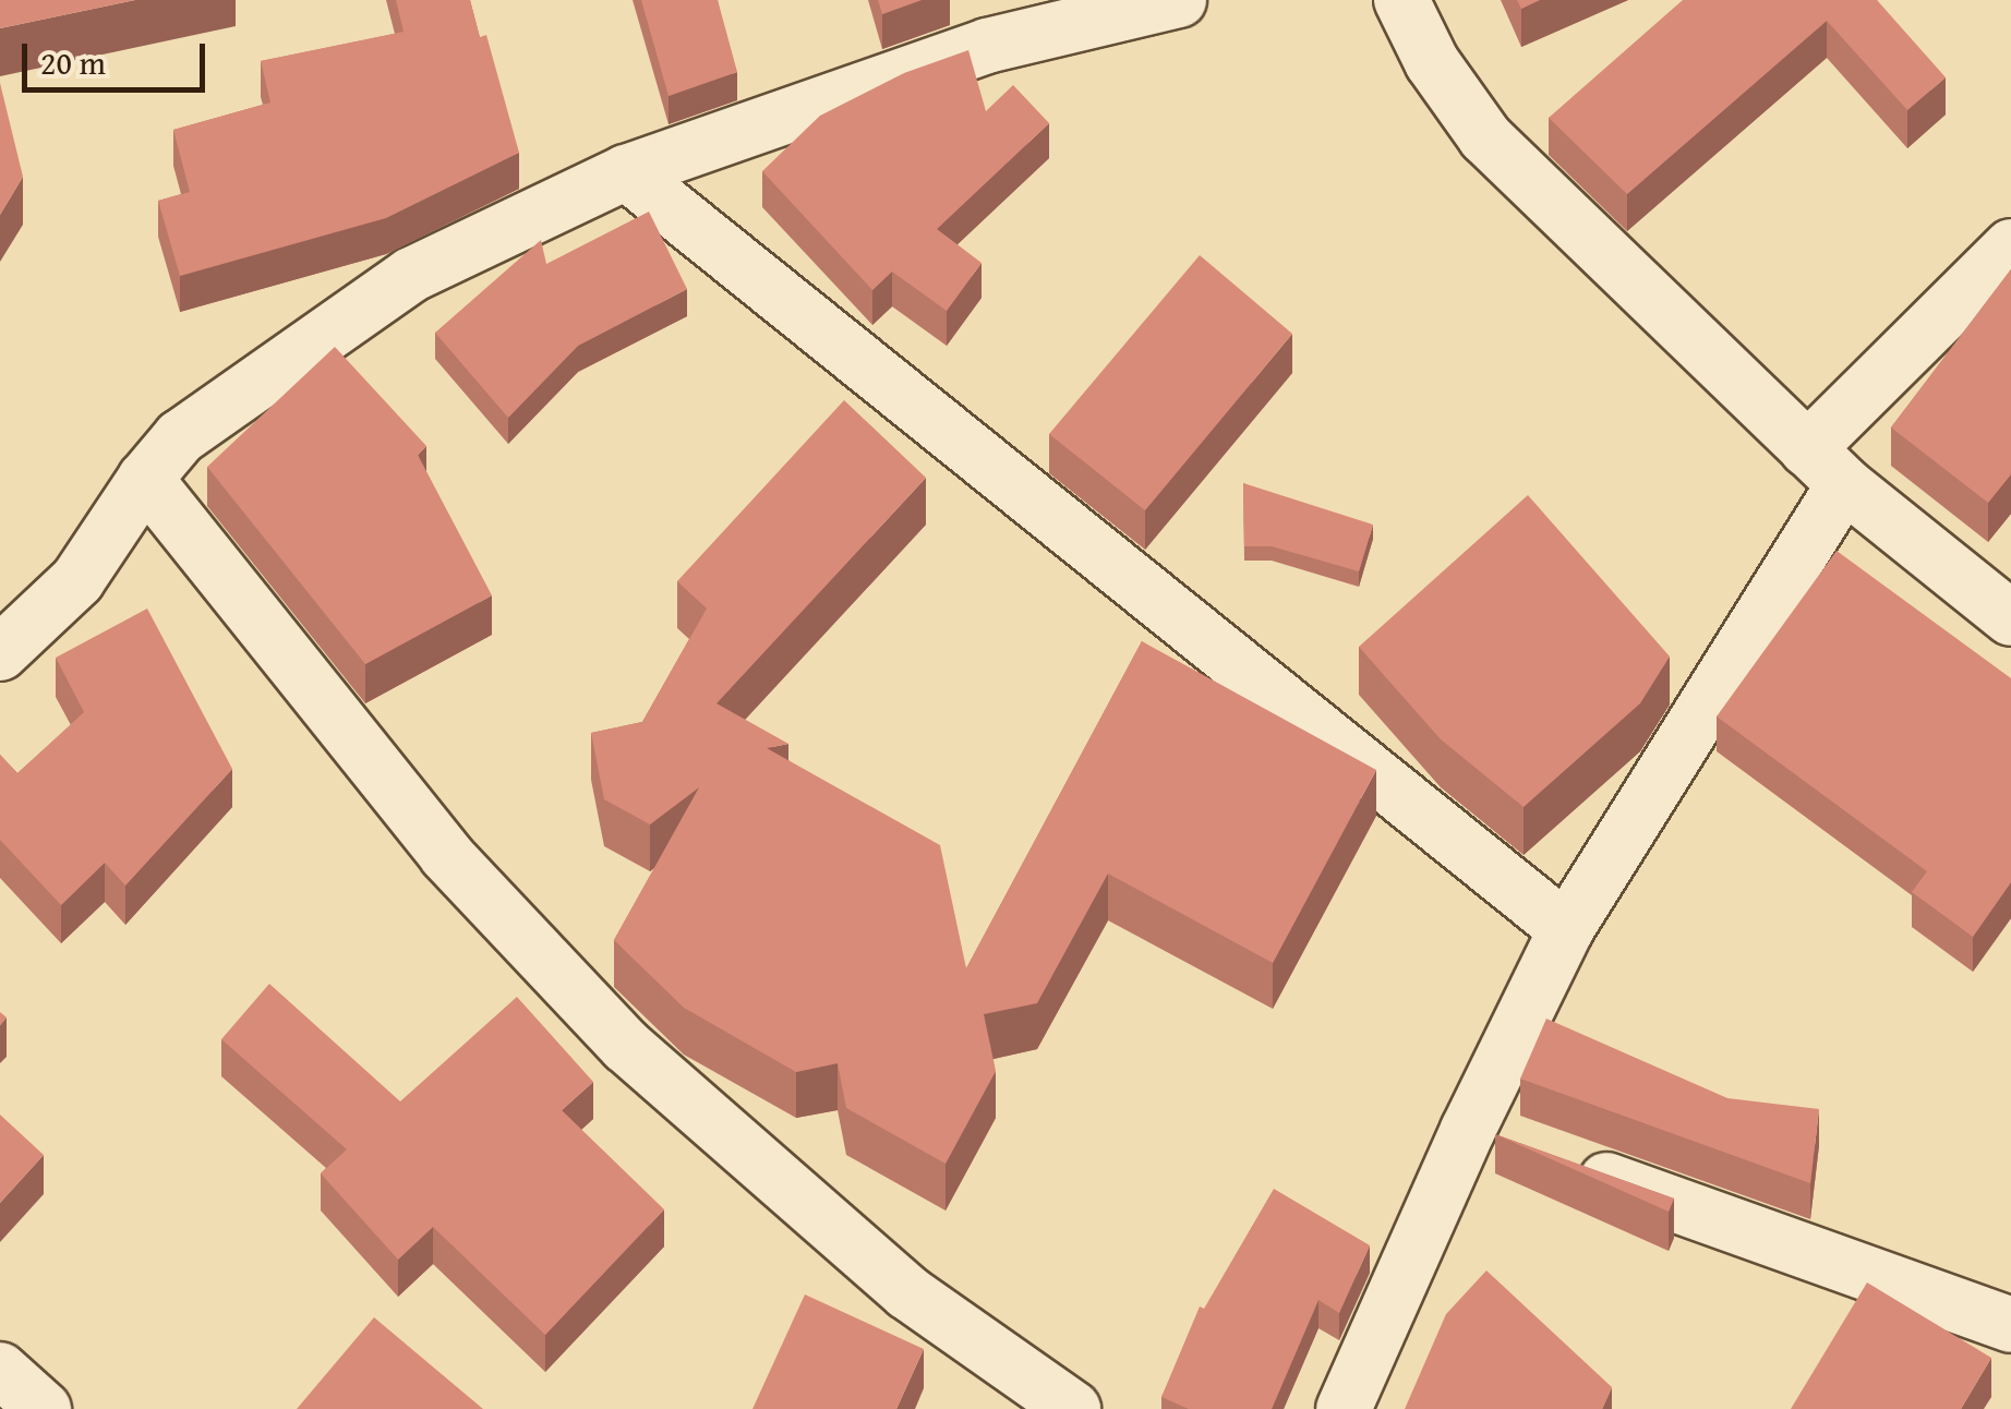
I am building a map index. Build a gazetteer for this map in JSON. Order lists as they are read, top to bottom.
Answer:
{
  "scale_bar": "20 m"
}
